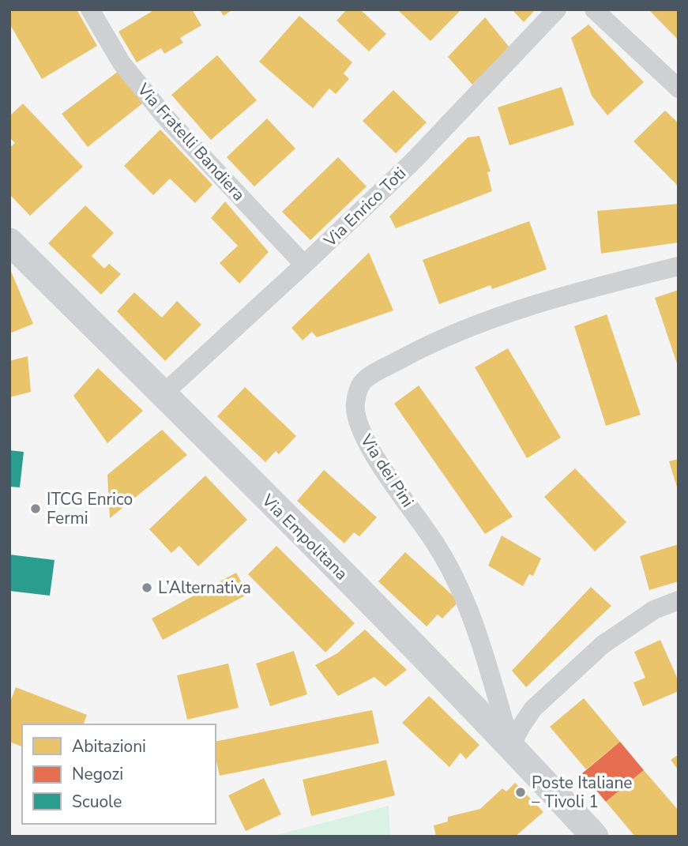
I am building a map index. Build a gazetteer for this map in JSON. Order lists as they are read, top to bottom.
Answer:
{
  "streets": {
    "main road": ["Via Empolitana"],
    "street": ["Via Fratelli Bandiera", "Via Enrico Toti", "Via dei Pini"]
  },
  "crossings": [
    ["Via Fratelli Bandiera", "Via Enrico Toti"],
    ["Via Enrico Toti", "Via Empolitana"],
    ["Via dei Pini", "Via Empolitana"]
  ],
  "places": ["ITCG Enrico Fermi", "L’Alternativa", "Poste Italiane – Tivoli 1"],
  "legend": ["Abitazioni", "Negozi", "Scuole"]
}
